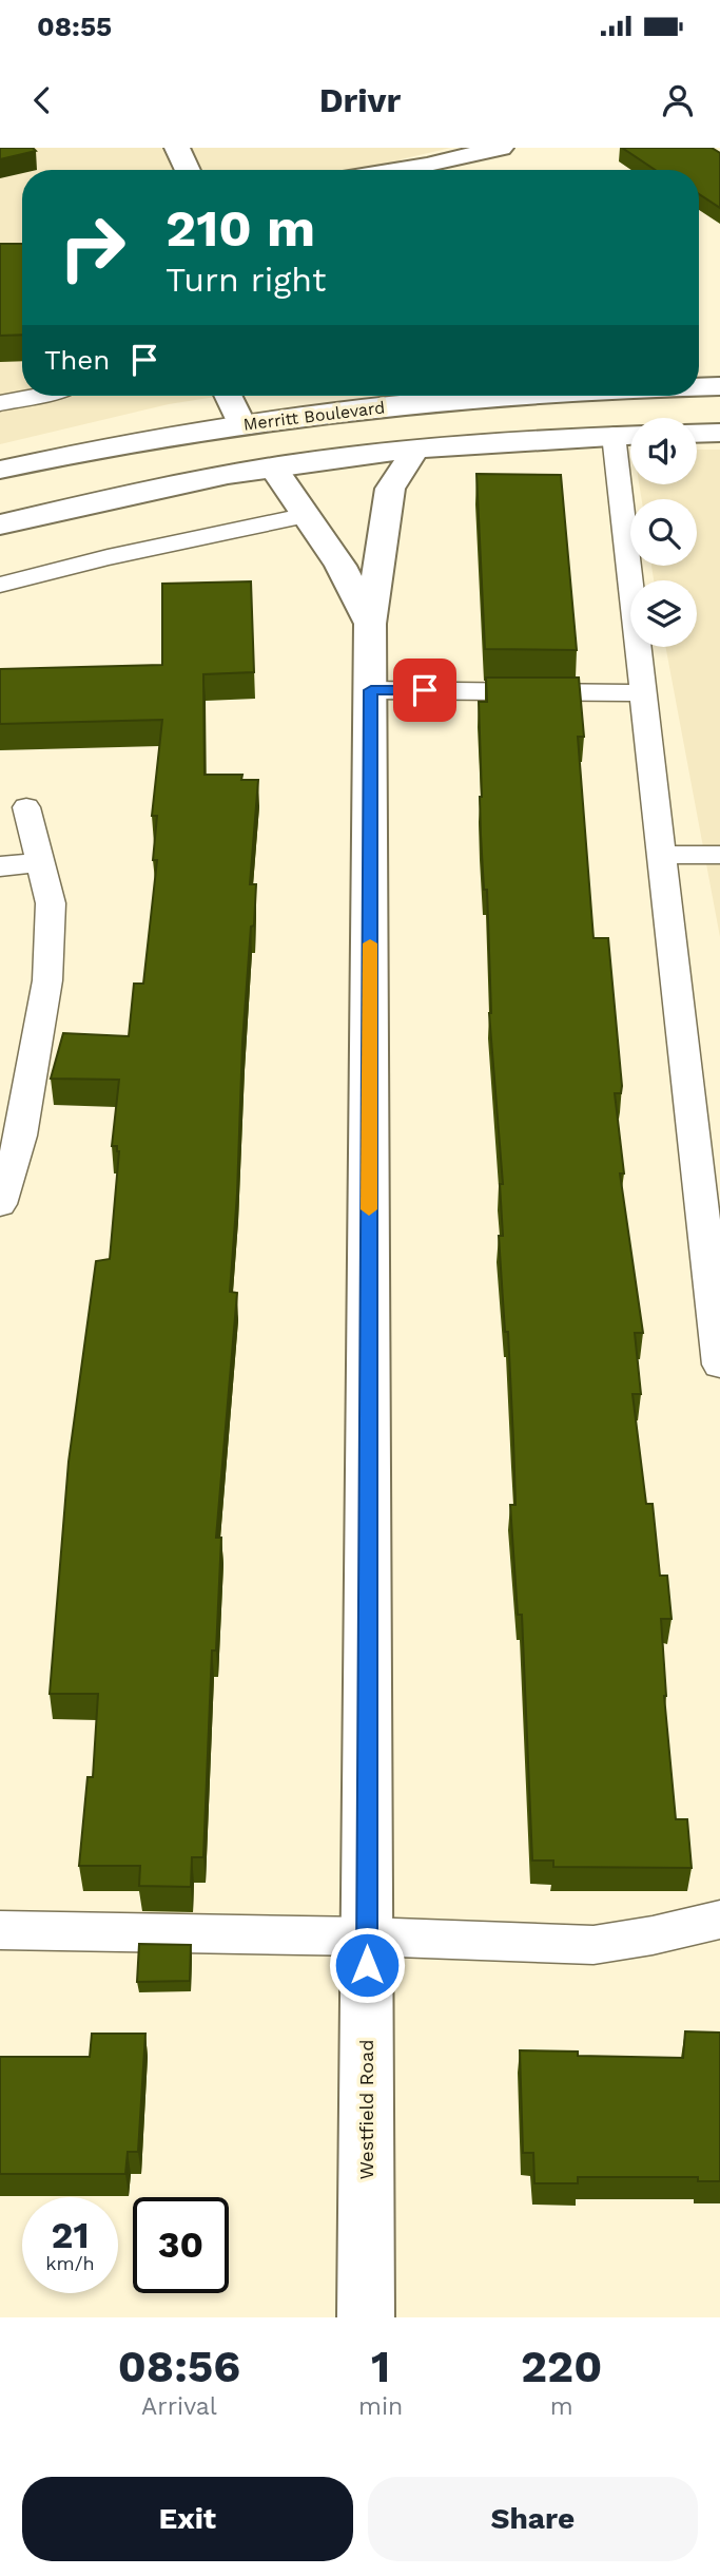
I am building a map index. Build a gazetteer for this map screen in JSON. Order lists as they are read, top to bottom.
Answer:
{
  "streets": {
    "main road": ["Merritt Boulevard", "Westfield Road"]
  },
  "page": {
    "status": "08:55",
    "header": "Drivr",
    "turn": ["210 m", "Turn right"],
    "then": "Then",
    "speed": "21 km/h",
    "limit": "30",
    "eta": [
      "08:56",
      "Arrival",
      "1",
      "min",
      "220",
      "m"
    ],
    "buttons": ["Exit", "Share"]
  }
}
